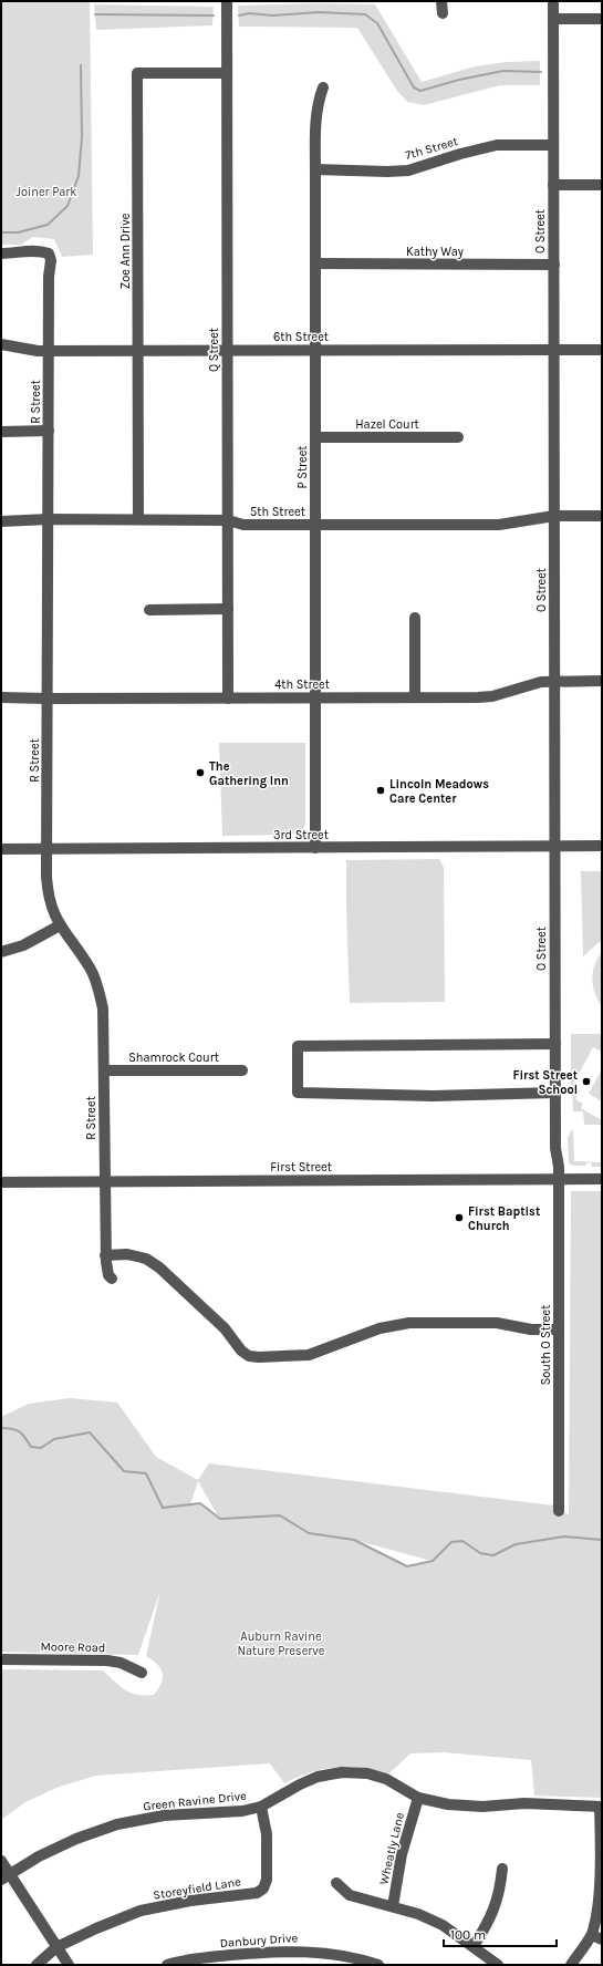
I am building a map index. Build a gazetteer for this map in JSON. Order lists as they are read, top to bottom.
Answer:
{
  "streets": {
    "street": [
      "7th Street",
      "O Street",
      "Zoe Ann Drive",
      "Kathy Way",
      "6th Street",
      "Q Street",
      "R Street",
      "Hazel Court",
      "P Street",
      "5th Street",
      "4th Street",
      "3rd Street",
      "Shamrock Court",
      "First Street",
      "South O Street",
      "Moore Road",
      "Green Ravine Drive",
      "Wheatly Lane",
      "Storeyfield Lane",
      "Danbury Drive"
    ]
  },
  "crossings": [
    ["7th Street", "O Street"],
    ["7th Street", "P Street"],
    ["O Street", "Kathy Way"],
    ["O Street", "6th Street"],
    ["O Street", "5th Street"],
    ["O Street", "4th Street"],
    ["O Street", "3rd Street"],
    ["O Street", "First Street"],
    ["O Street", "South O Street"],
    ["Zoe Ann Drive", "6th Street"],
    ["Zoe Ann Drive", "Q Street"],
    ["Zoe Ann Drive", "5th Street"],
    ["Kathy Way", "P Street"],
    ["6th Street", "Q Street"],
    ["6th Street", "R Street"],
    ["6th Street", "P Street"],
    ["Q Street", "5th Street"],
    ["Q Street", "4th Street"],
    ["R Street", "5th Street"],
    ["R Street", "4th Street"],
    ["R Street", "3rd Street"],
    ["R Street", "Shamrock Court"],
    ["R Street", "First Street"],
    ["Hazel Court", "P Street"],
    ["P Street", "5th Street"],
    ["P Street", "4th Street"],
    ["P Street", "3rd Street"],
    ["First Street", "South O Street"],
    ["Green Ravine Drive", "Wheatly Lane"],
    ["Green Ravine Drive", "Storeyfield Lane"]
  ],
  "parks": ["Joiner Park", "Auburn Ravine Nature Preserve"],
  "places": [
    "The Gathering Inn",
    "Lincoln Meadows Care Center",
    "First Street School",
    "First Baptist Church"
  ],
  "scale_bar": "100 m"
}
